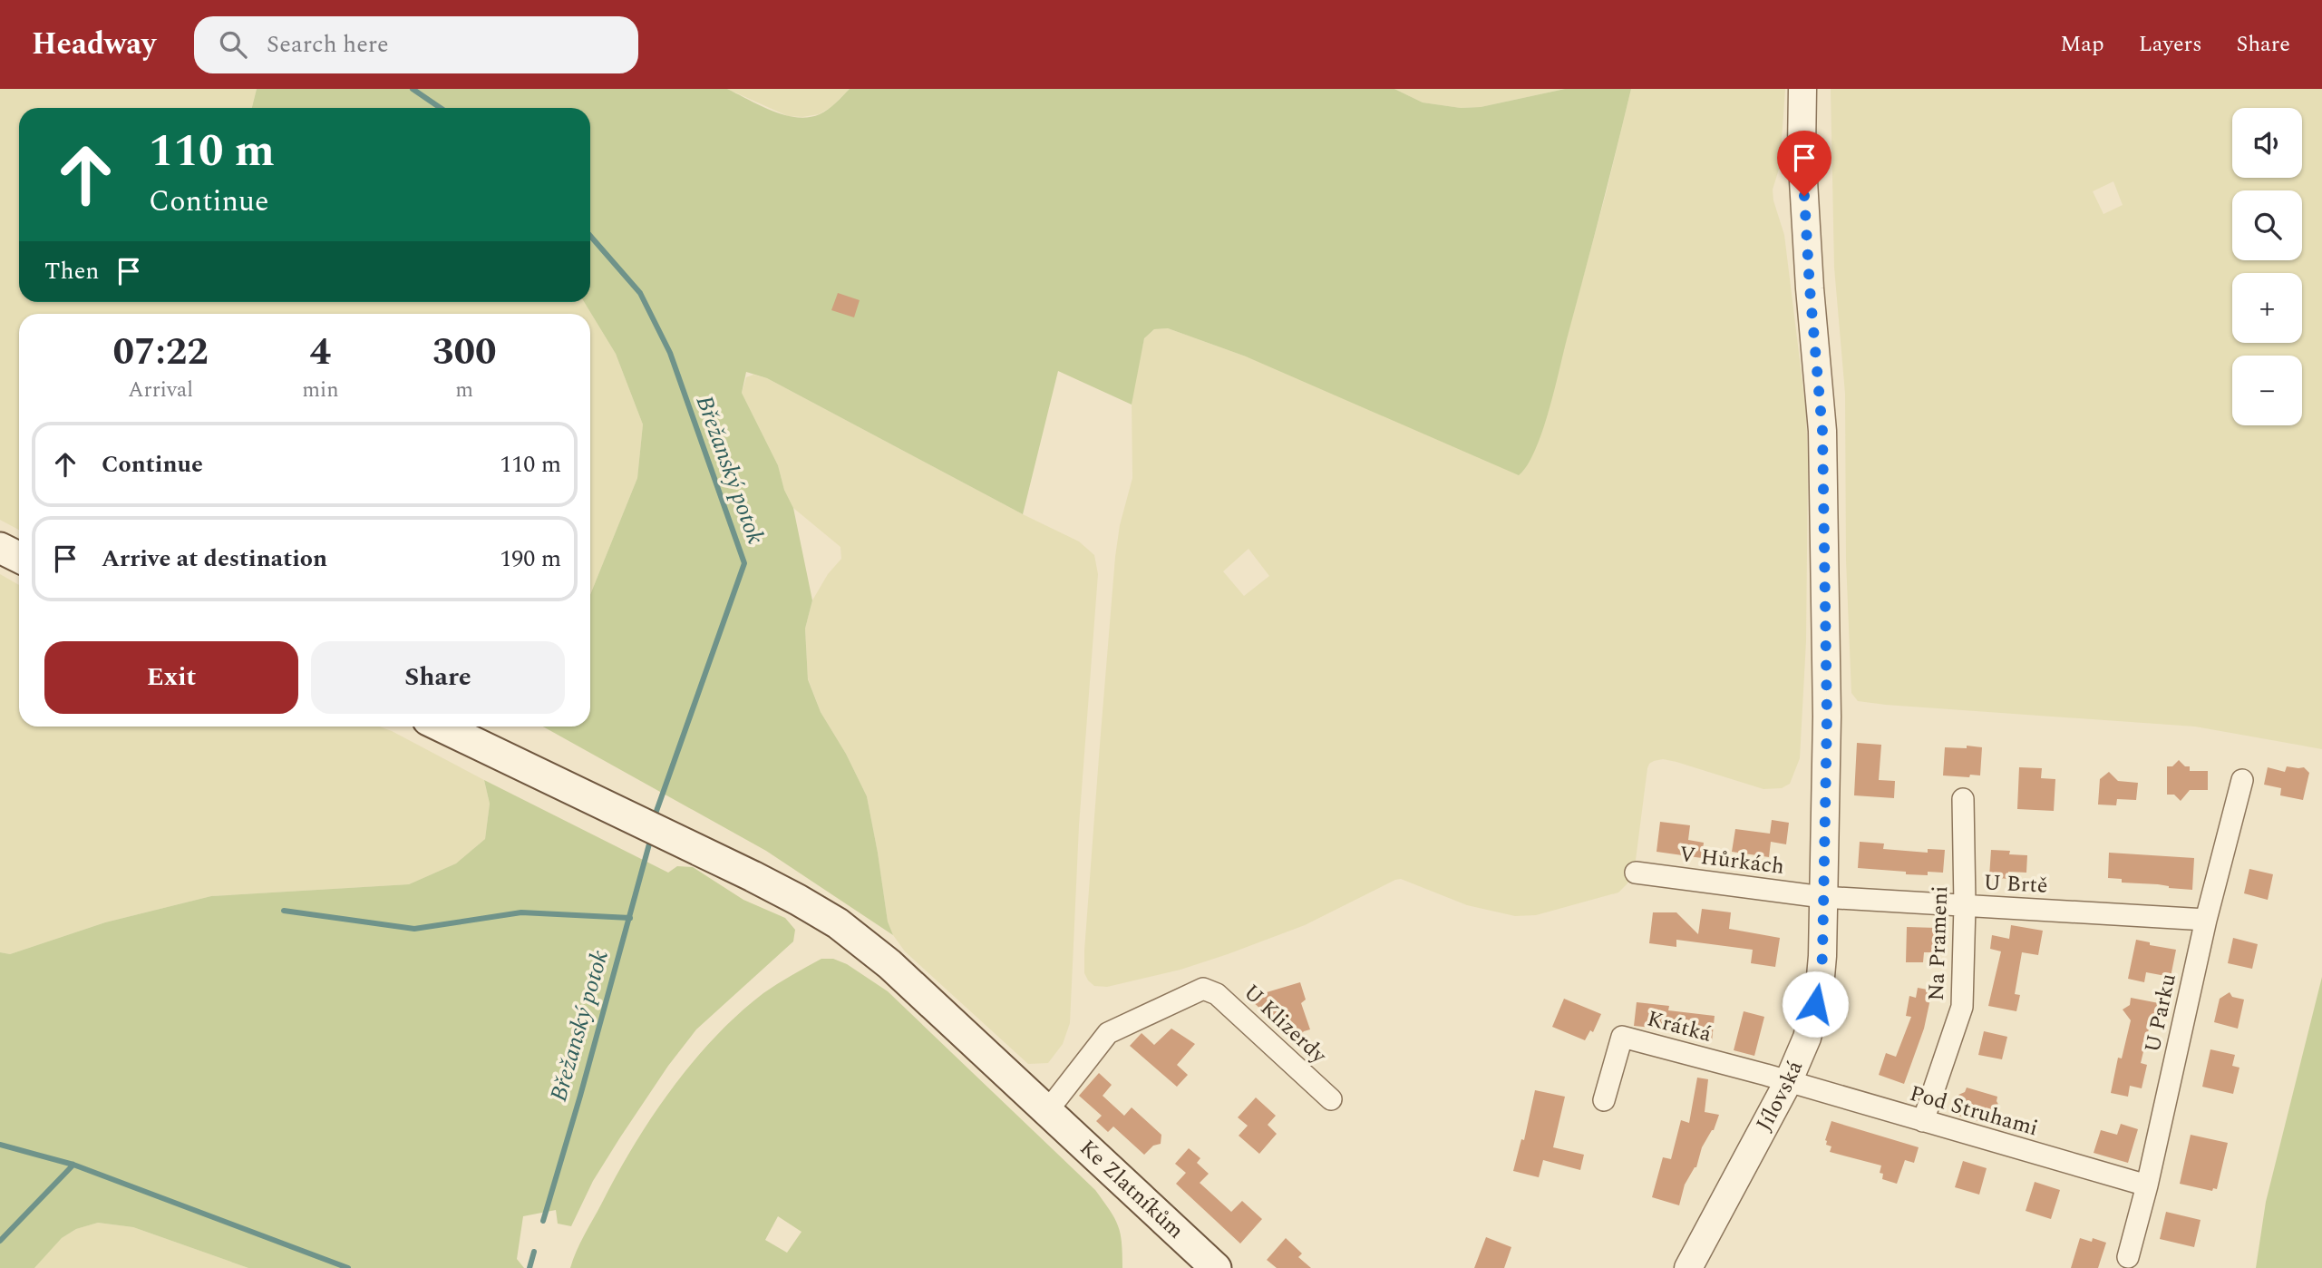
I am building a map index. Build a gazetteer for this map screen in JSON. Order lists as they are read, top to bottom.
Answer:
{
  "streets": {
    "main road": ["Ke Zlatníkům"],
    "street": [
      "V Hůrkách",
      "U Brtě",
      "Na Prameni",
      "U Parku",
      "U Klizerdy",
      "Krátká",
      "Jílovská",
      "Pod Struhami"
    ]
  },
  "crossings": [
    ["V Hůrkách", "U Brtě"],
    ["V Hůrkách", "Jílovská"],
    ["U Brtě", "Na Prameni"],
    ["U Brtě", "U Parku"],
    ["U Brtě", "Jílovská"],
    ["Na Prameni", "Pod Struhami"],
    ["U Parku", "Pod Struhami"],
    ["U Klizerdy", "Ke Zlatníkům"],
    ["Krátká", "Jílovská"],
    ["Krátká", "Pod Struhami"],
    ["Jílovská", "Pod Struhami"]
  ],
  "water": ["Břežanský potok"],
  "page": {
    "header": "Headway",
    "search": "Search here",
    "nav": ["Map", "Layers", "Share"],
    "map_buttons": ["+", "−"],
    "turn": ["110 m", "Continue"],
    "then": "Then",
    "eta": [
      "07:22",
      "Arrival",
      "4",
      "min",
      "300",
      "m"
    ],
    "list": [
      {
        "name": "Continue",
        "value": "110 m"
      },
      {
        "name": "Arrive at destination",
        "value": "190 m"
      }
    ],
    "buttons": ["Exit", "Share"]
  }
}
